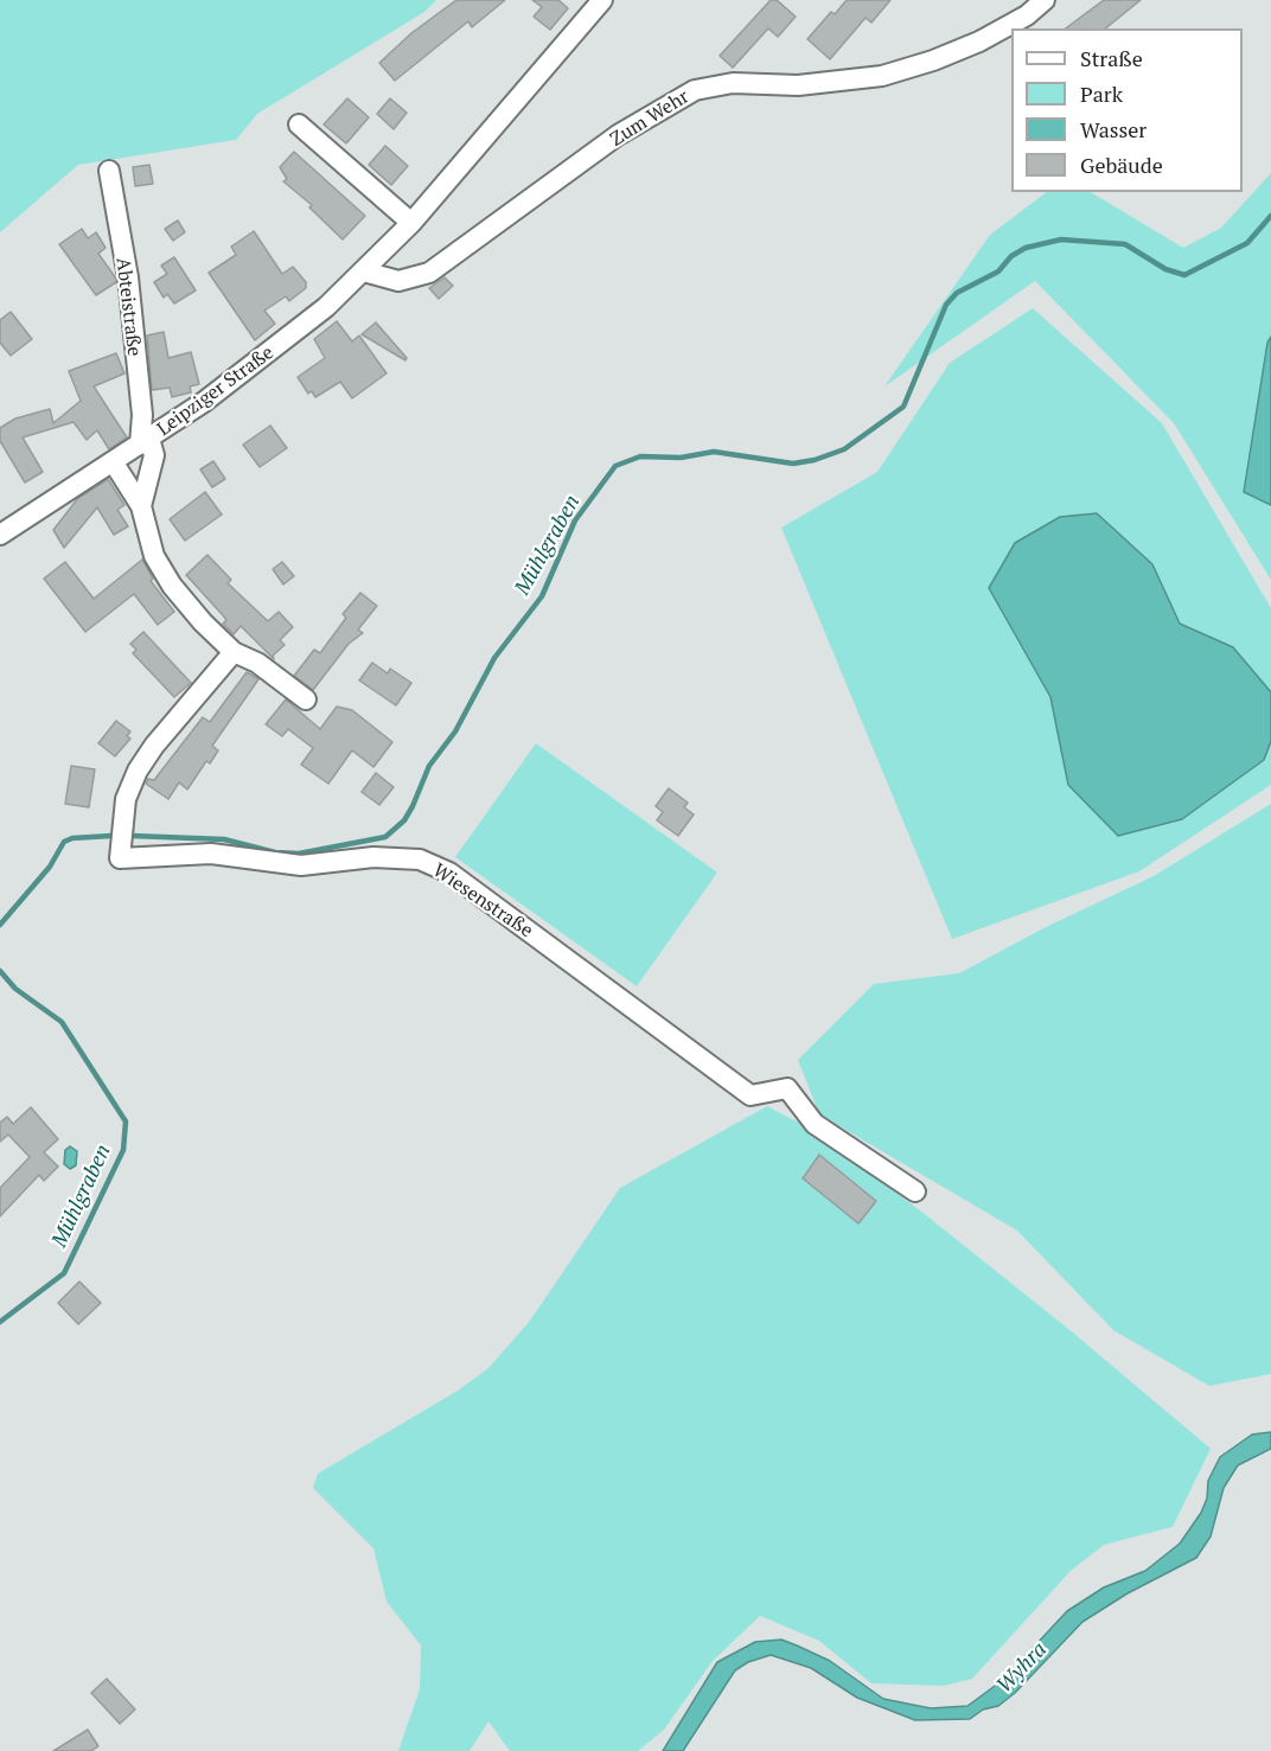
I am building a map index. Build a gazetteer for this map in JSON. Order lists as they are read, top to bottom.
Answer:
{
  "streets": {
    "street": [
      "Zum Wehr",
      "Abteistraße",
      "Leipziger Straße",
      "Wiesenstraße"
    ]
  },
  "crossings": [
    ["Zum Wehr", "Leipziger Straße"],
    ["Abteistraße", "Leipziger Straße"]
  ],
  "water": ["Mühlgraben", "Wyhra"],
  "legend": [
    "Straße",
    "Park",
    "Wasser",
    "Gebäude"
  ]
}
